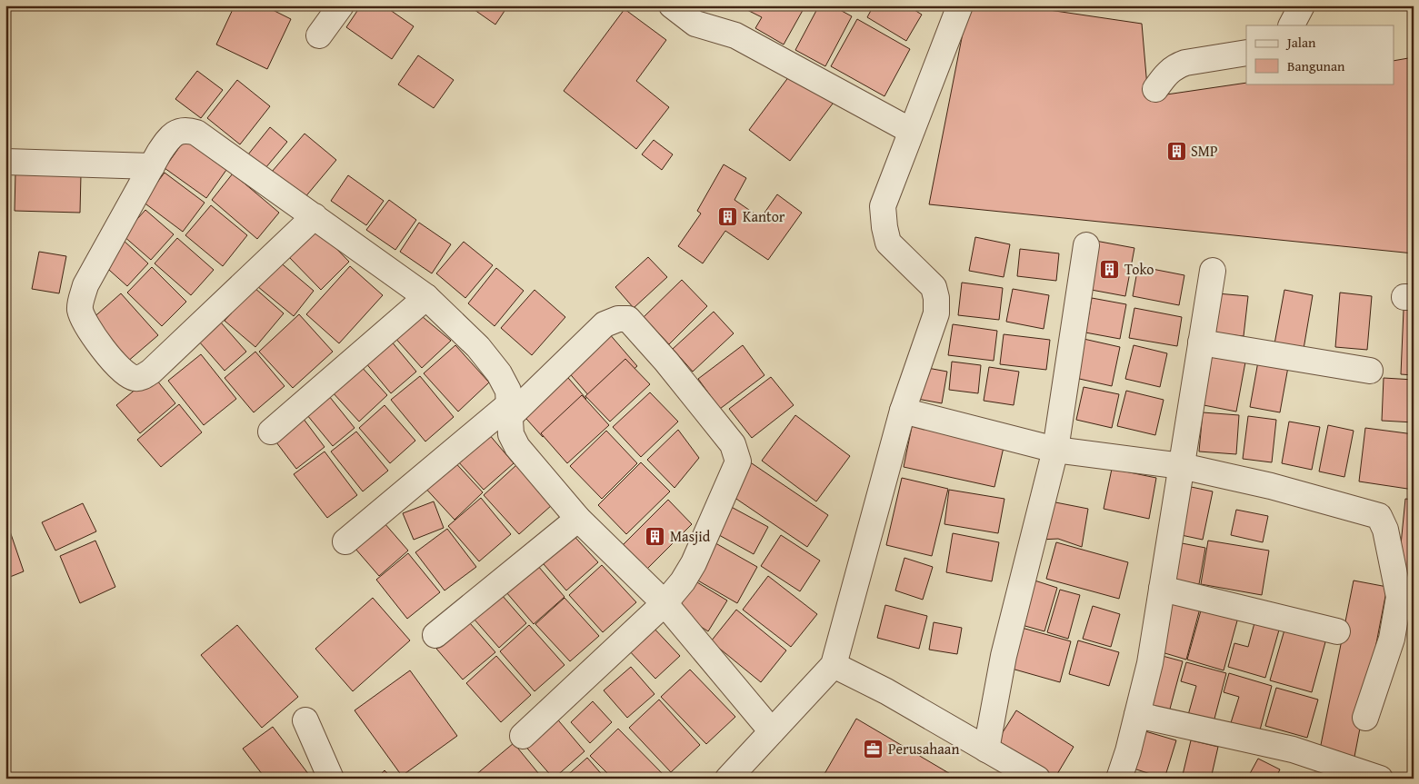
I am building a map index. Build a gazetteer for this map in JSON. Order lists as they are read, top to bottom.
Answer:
{
  "places": {
    "building": [
      "SMP",
      "Kantor",
      "Toko",
      "Masjid"
    ],
    "office": ["Perusahaan"]
  },
  "legend": ["Jalan", "Bangunan"]
}
